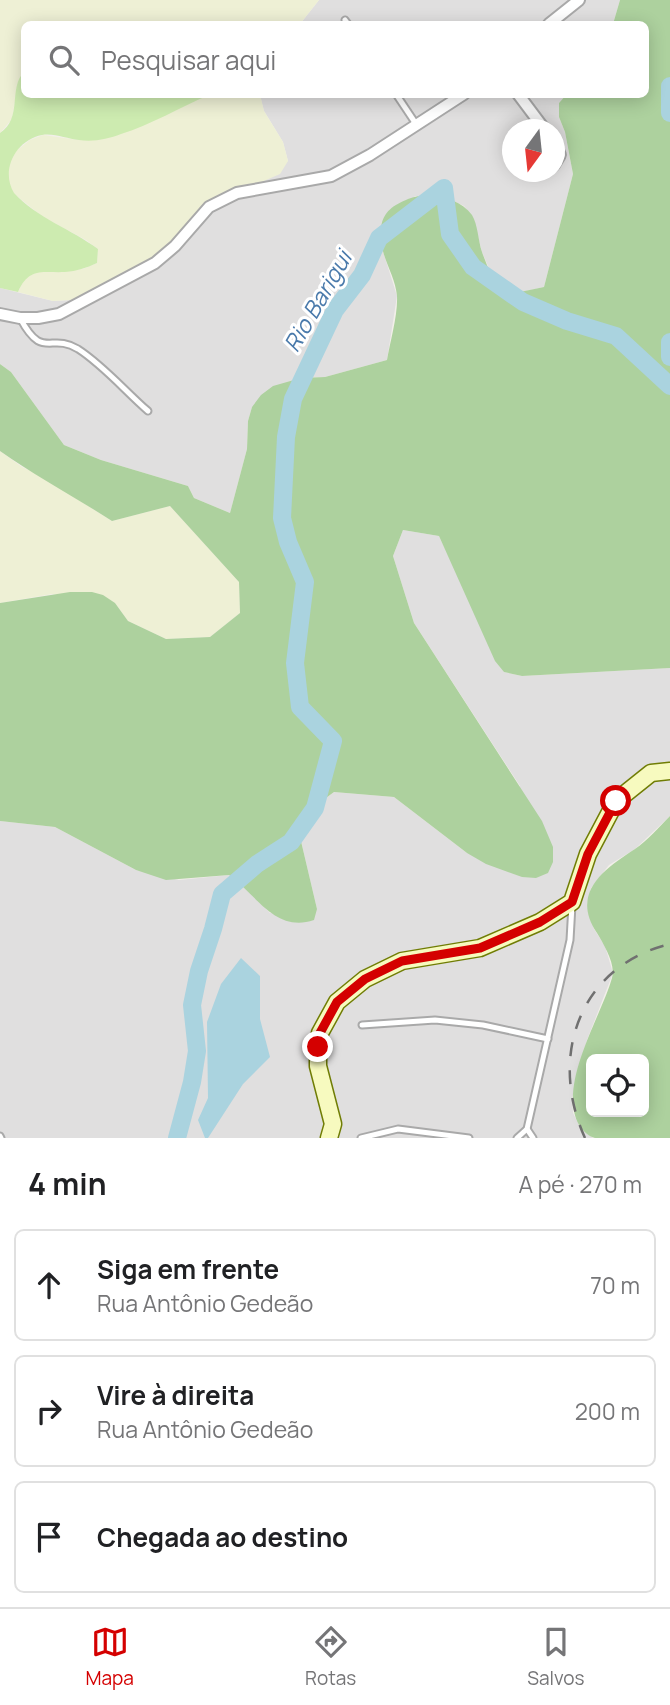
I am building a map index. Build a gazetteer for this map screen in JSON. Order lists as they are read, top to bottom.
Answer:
{
  "water": ["Rio Barigui"],
  "north": "bottom",
  "page": {
    "search": "Pesquisar aqui",
    "heading": ["4 min", "A pé · 270 m"],
    "list": [
      ["Siga em frente", "Rua Antônio Gedeão", "70 m"],
      ["Vire à direita", "Rua Antônio Gedeão", "200 m"],
      "Chegada ao destino"
    ],
    "nav": ["Mapa", "Rotas", "Salvos"]
  }
}
